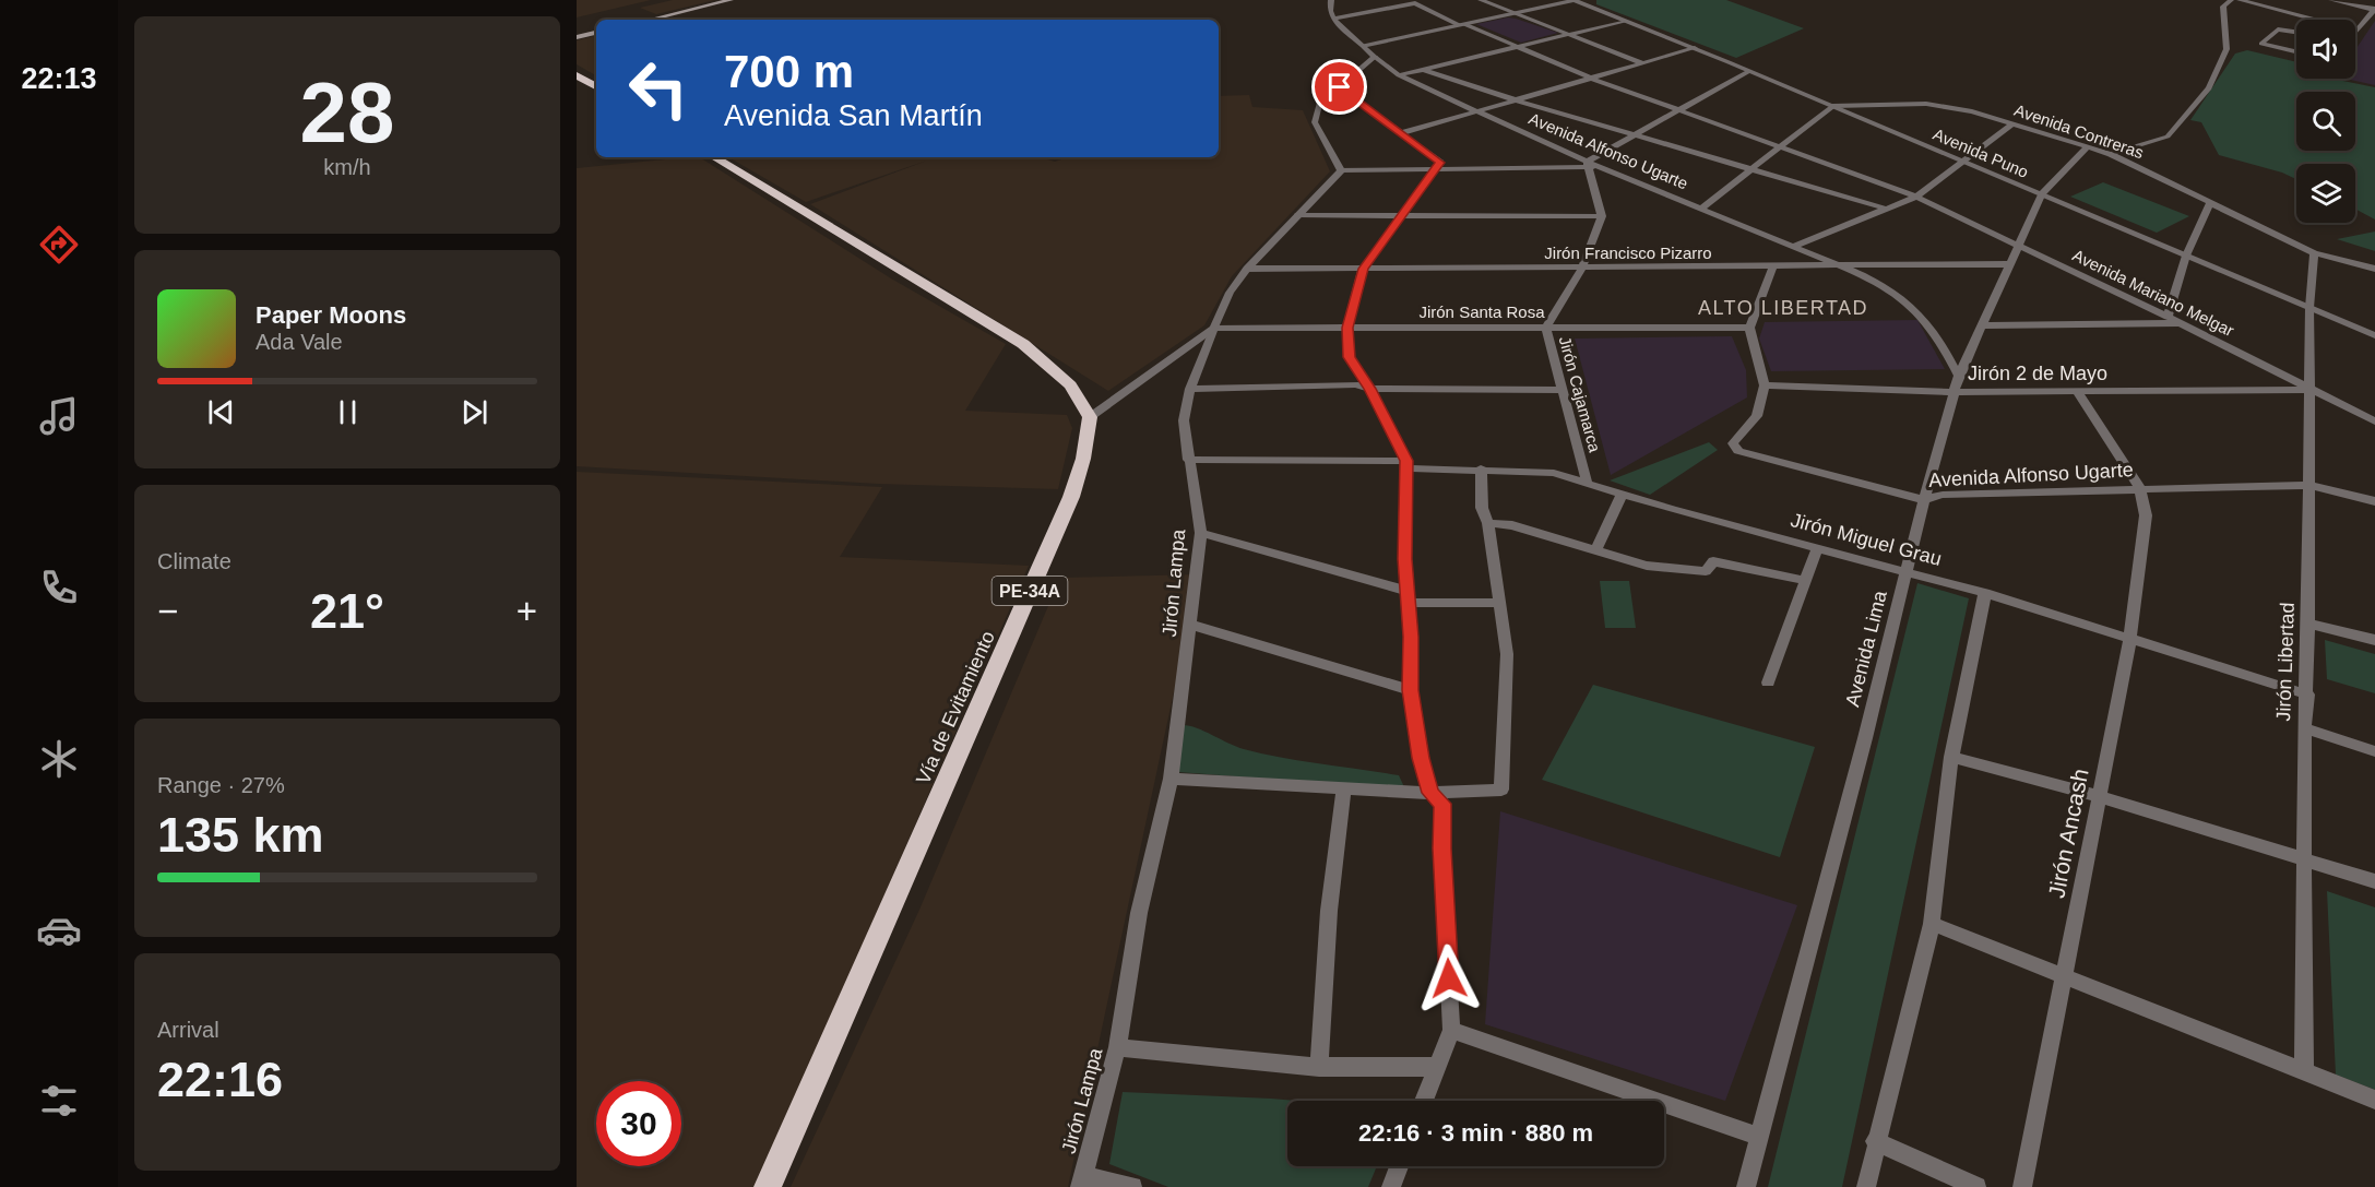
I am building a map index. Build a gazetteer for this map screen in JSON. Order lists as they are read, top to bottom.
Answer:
{
  "streets": {
    "highway": ["PE-34A", "Vía de Evitamiento"],
    "street": [
      "Avenida Contreras",
      "Avenida Alfonso Ugarte",
      "Avenida Puno",
      "Jirón Francisco Pizarro",
      "Avenida Mariano Melgar",
      "Jirón Santa Rosa",
      "Jirón 2 de Mayo",
      "Jirón Cajamarca",
      "Jirón Miguel Grau",
      "Jirón Lampa",
      "Avenida Lima",
      "Jirón Libertad",
      "Jirón Ancash"
    ]
  },
  "crossings": [
    ["Avenida Contreras", "Avenida Puno"],
    ["Avenida Contreras", "Avenida Lima"],
    ["Avenida Contreras", "Jirón Libertad"],
    ["Avenida Alfonso Ugarte", "Jirón Francisco Pizarro"],
    ["Avenida Alfonso Ugarte", "Avenida Mariano Melgar"],
    ["Avenida Alfonso Ugarte", "Jirón Santa Rosa"],
    ["Avenida Alfonso Ugarte", "Jirón 2 de Mayo"],
    ["Avenida Alfonso Ugarte", "Avenida Lima"],
    ["Avenida Alfonso Ugarte", "Jirón Libertad"],
    ["Avenida Alfonso Ugarte", "Jirón Ancash"],
    ["Avenida Puno", "Avenida Lima"],
    ["Avenida Puno", "Jirón Libertad"],
    ["Jirón Francisco Pizarro", "Jirón Cajamarca"],
    ["Jirón Francisco Pizarro", "Jirón Lampa"],
    ["Jirón Francisco Pizarro", "Avenida Lima"],
    ["Avenida Mariano Melgar", "Jirón 2 de Mayo"],
    ["Avenida Mariano Melgar", "Avenida Lima"],
    ["Avenida Mariano Melgar", "Jirón Libertad"],
    ["Jirón Santa Rosa", "Jirón Cajamarca"],
    ["Jirón Santa Rosa", "Jirón Lampa"],
    ["Jirón 2 de Mayo", "Avenida Lima"],
    ["Jirón 2 de Mayo", "Jirón Libertad"],
    ["Jirón Cajamarca", "Jirón Miguel Grau"],
    ["Jirón Miguel Grau", "Jirón Lampa"],
    ["Jirón Miguel Grau", "Avenida Lima"],
    ["Jirón Miguel Grau", "Jirón Libertad"],
    ["Jirón Miguel Grau", "Jirón Ancash"]
  ],
  "districts": ["ALTO LIBERTAD"],
  "page": {
    "tabs": "22:13",
    "tile": [
      ["28", "km/h"],
      "Climate",
      ["Range · 27%", "135 km"],
      ["Arrival", "22:16"]
    ],
    "turn": ["700 m", "Avenida San Martín"],
    "song": ["Paper Moons", "Ada Vale"],
    "heat": ["−", "21°", "+"],
    "limit": "30",
    "trip": "22:16 · 3 min · 880 m"
  }
}
